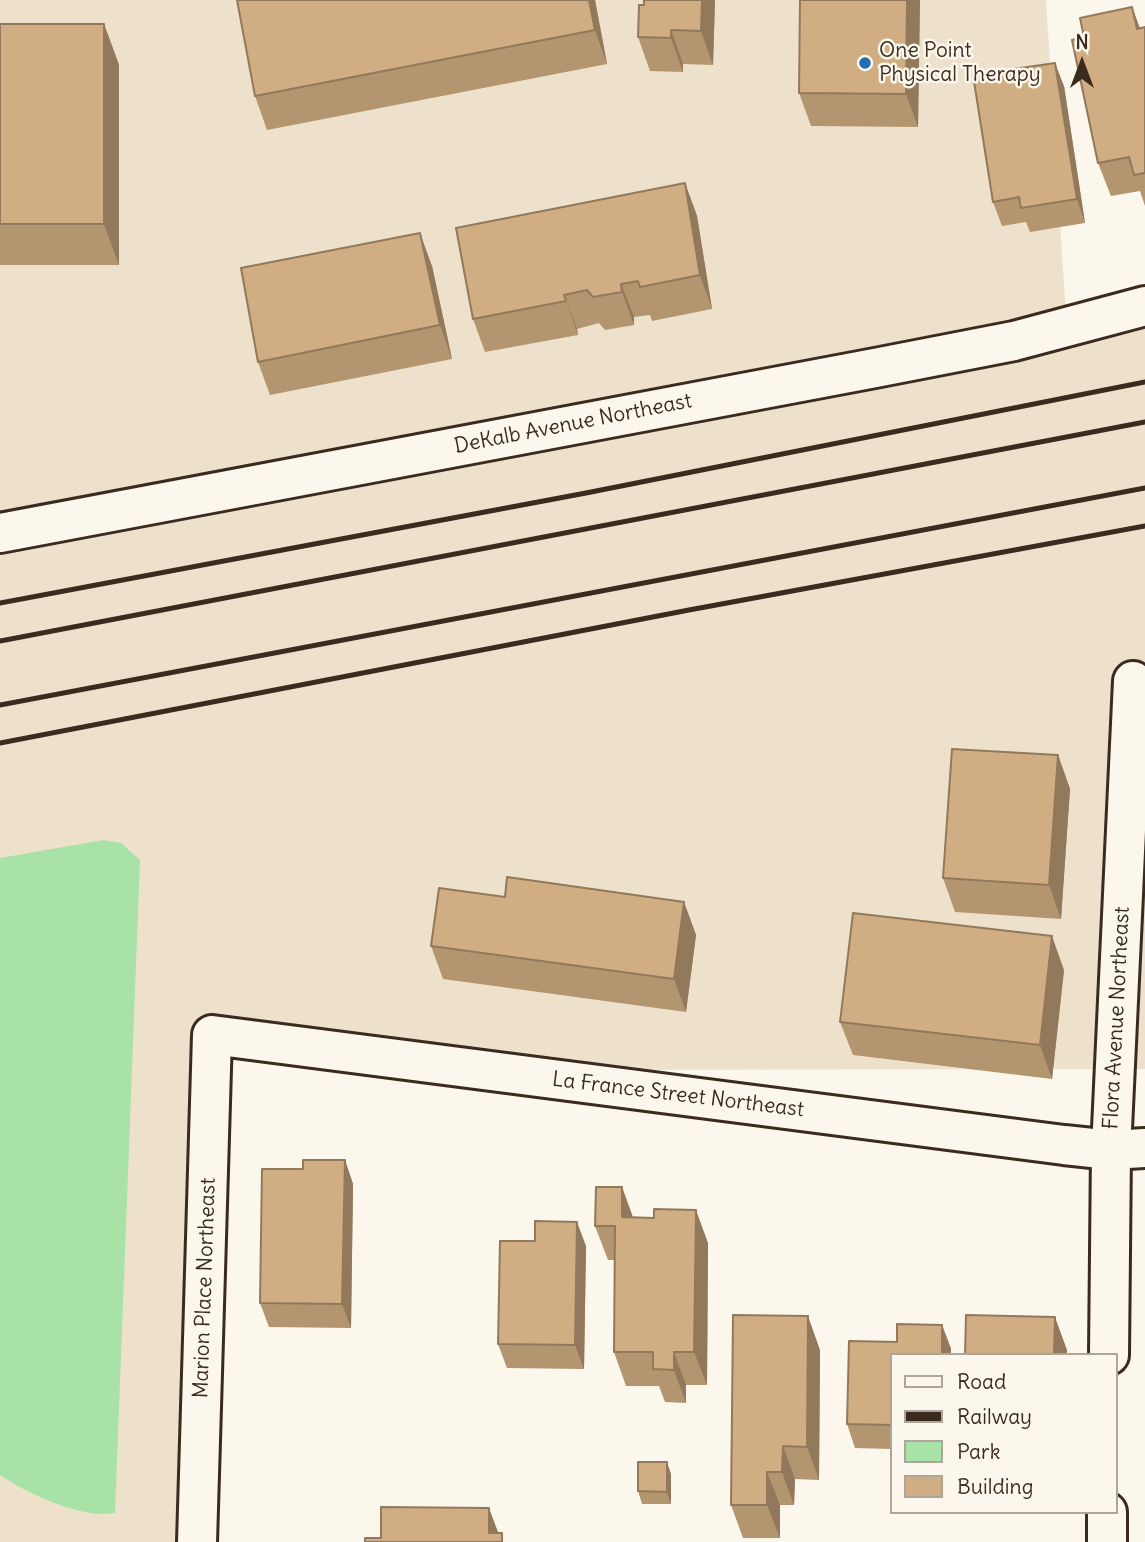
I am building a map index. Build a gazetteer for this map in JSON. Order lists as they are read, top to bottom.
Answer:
{
  "streets": {
    "street": [
      "DeKalb Avenue Northeast",
      "Flora Avenue Northeast",
      "La France Street Northeast",
      "Marion Place Northeast"
    ]
  },
  "crossings": [
    ["Flora Avenue Northeast", "La France Street Northeast"],
    ["La France Street Northeast", "Marion Place Northeast"]
  ],
  "places": ["One Point Physical Therapy"],
  "legend": [
    "Road",
    "Railway",
    "Park",
    "Building"
  ],
  "north": "top"
}
